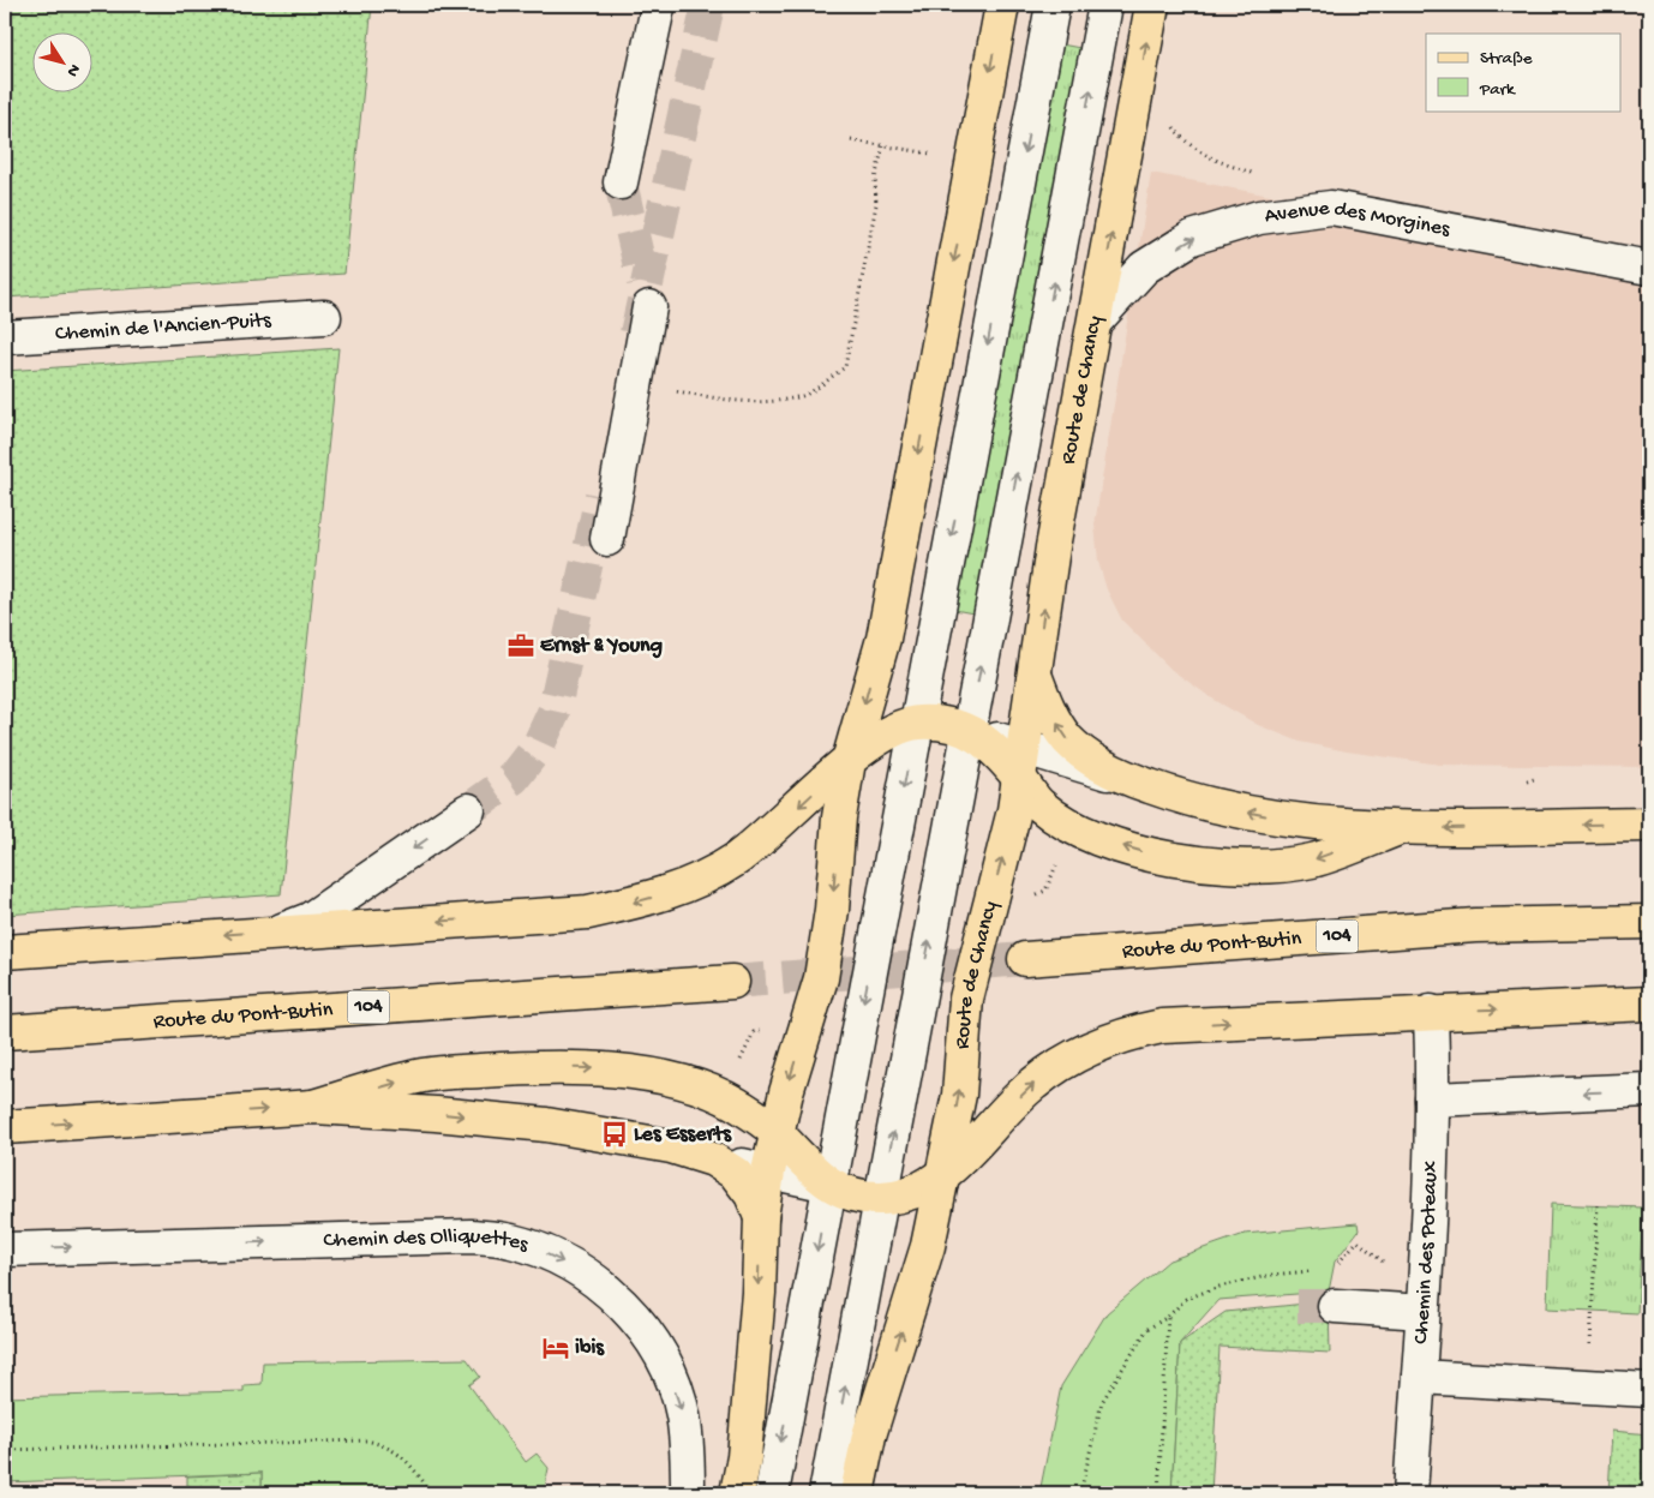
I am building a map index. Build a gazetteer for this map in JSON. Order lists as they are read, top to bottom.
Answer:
{
  "streets": {
    "main road": ["Route de Chancy", "104", "Route du Pont-Butin"],
    "street": [
      "Avenue des Morgines",
      "Chemin de l'Ancien-Puits",
      "Chemin des Olliquettes",
      "Chemin des Poteaux"
    ]
  },
  "crossings": [
    ["Avenue des Morgines", "Route de Chancy"]
  ],
  "one_way": ["Avenue des Morgines", "Chemin des Olliquettes"],
  "places": {
    "office": ["Ernst & Young"],
    "bus stop": ["Les Esserts"],
    "hotel": ["ibis"]
  },
  "legend": ["Straße", "Park"],
  "north": "bottom right"
}
